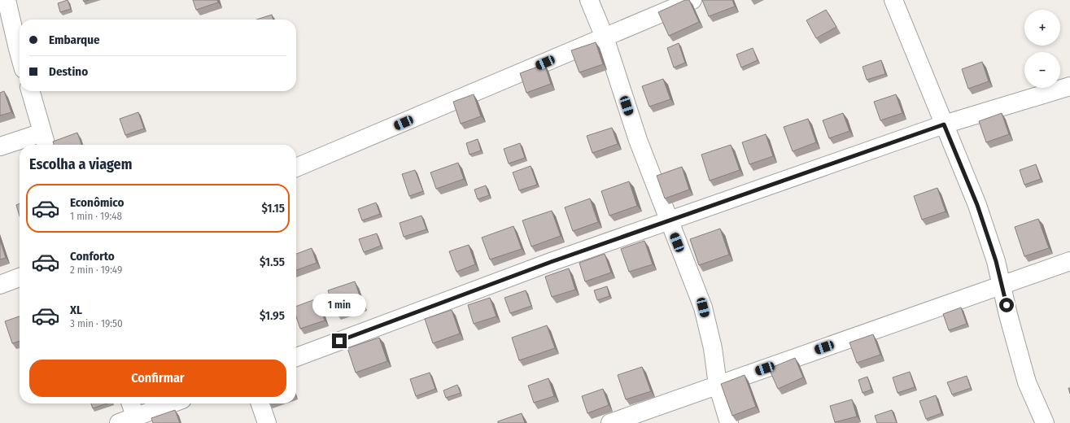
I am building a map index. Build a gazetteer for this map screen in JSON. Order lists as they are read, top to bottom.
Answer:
{
  "page": {
    "map_buttons": ["+", "−"],
    "banner": ["Embarque", "Destino"],
    "heading": "Escolha a viagem",
    "list": [
      {
        "name": "Econômico",
        "note": "1 min · 19:48",
        "value": "$1.15"
      },
      {
        "name": "Conforto",
        "note": "2 min · 19:49",
        "value": "$1.55"
      },
      {
        "name": "XL",
        "note": "3 min · 19:50",
        "value": "$1.95"
      }
    ],
    "bubble": "1 min",
    "buttons": "Confirmar"
  }
}
